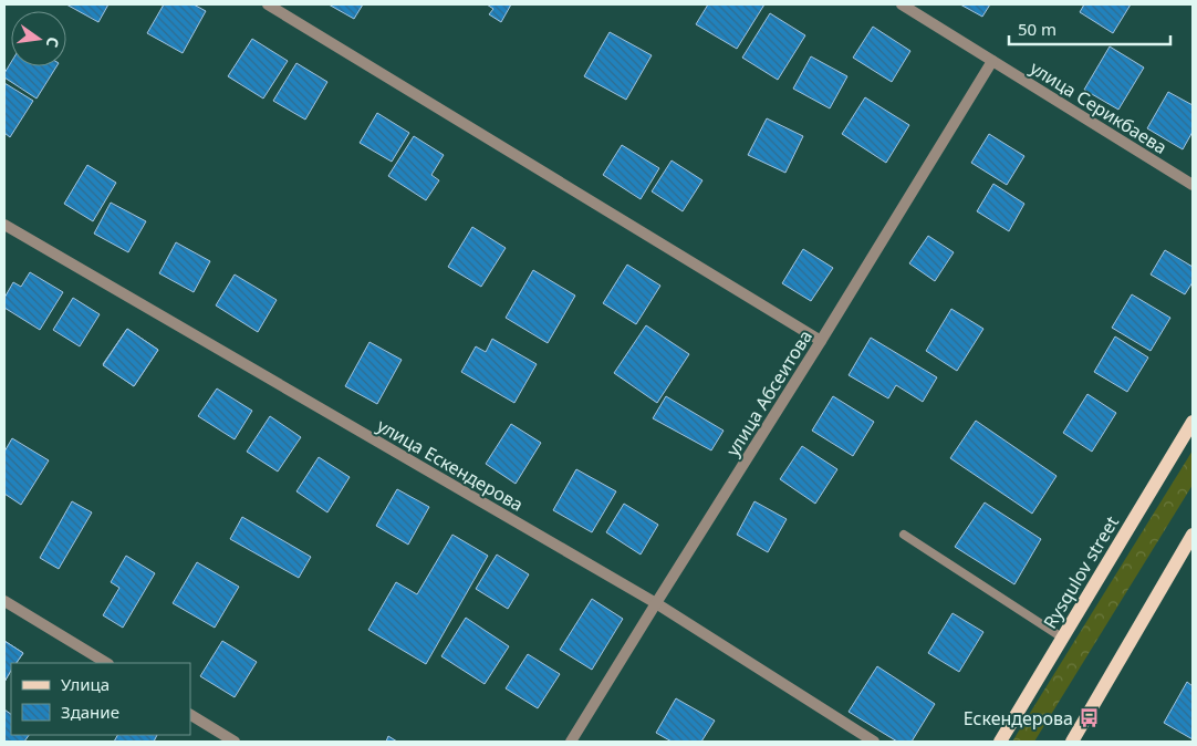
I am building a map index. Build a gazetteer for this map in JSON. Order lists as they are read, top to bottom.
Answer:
{
  "streets": {
    "main road": ["Rysqulov street"],
    "street": ["улица Серикбаева", "улица Абсеитова", "улица Ескендерова"]
  },
  "crossings": [
    ["улица Серикбаева", "улица Абсеитова"],
    ["улица Абсеитова", "улица Ескендерова"]
  ],
  "places": {
    "bus stop": ["Ескендерова"]
  },
  "legend": ["Улица", "Здание"],
  "scale_bar": "50 m",
  "north": "right"
}
